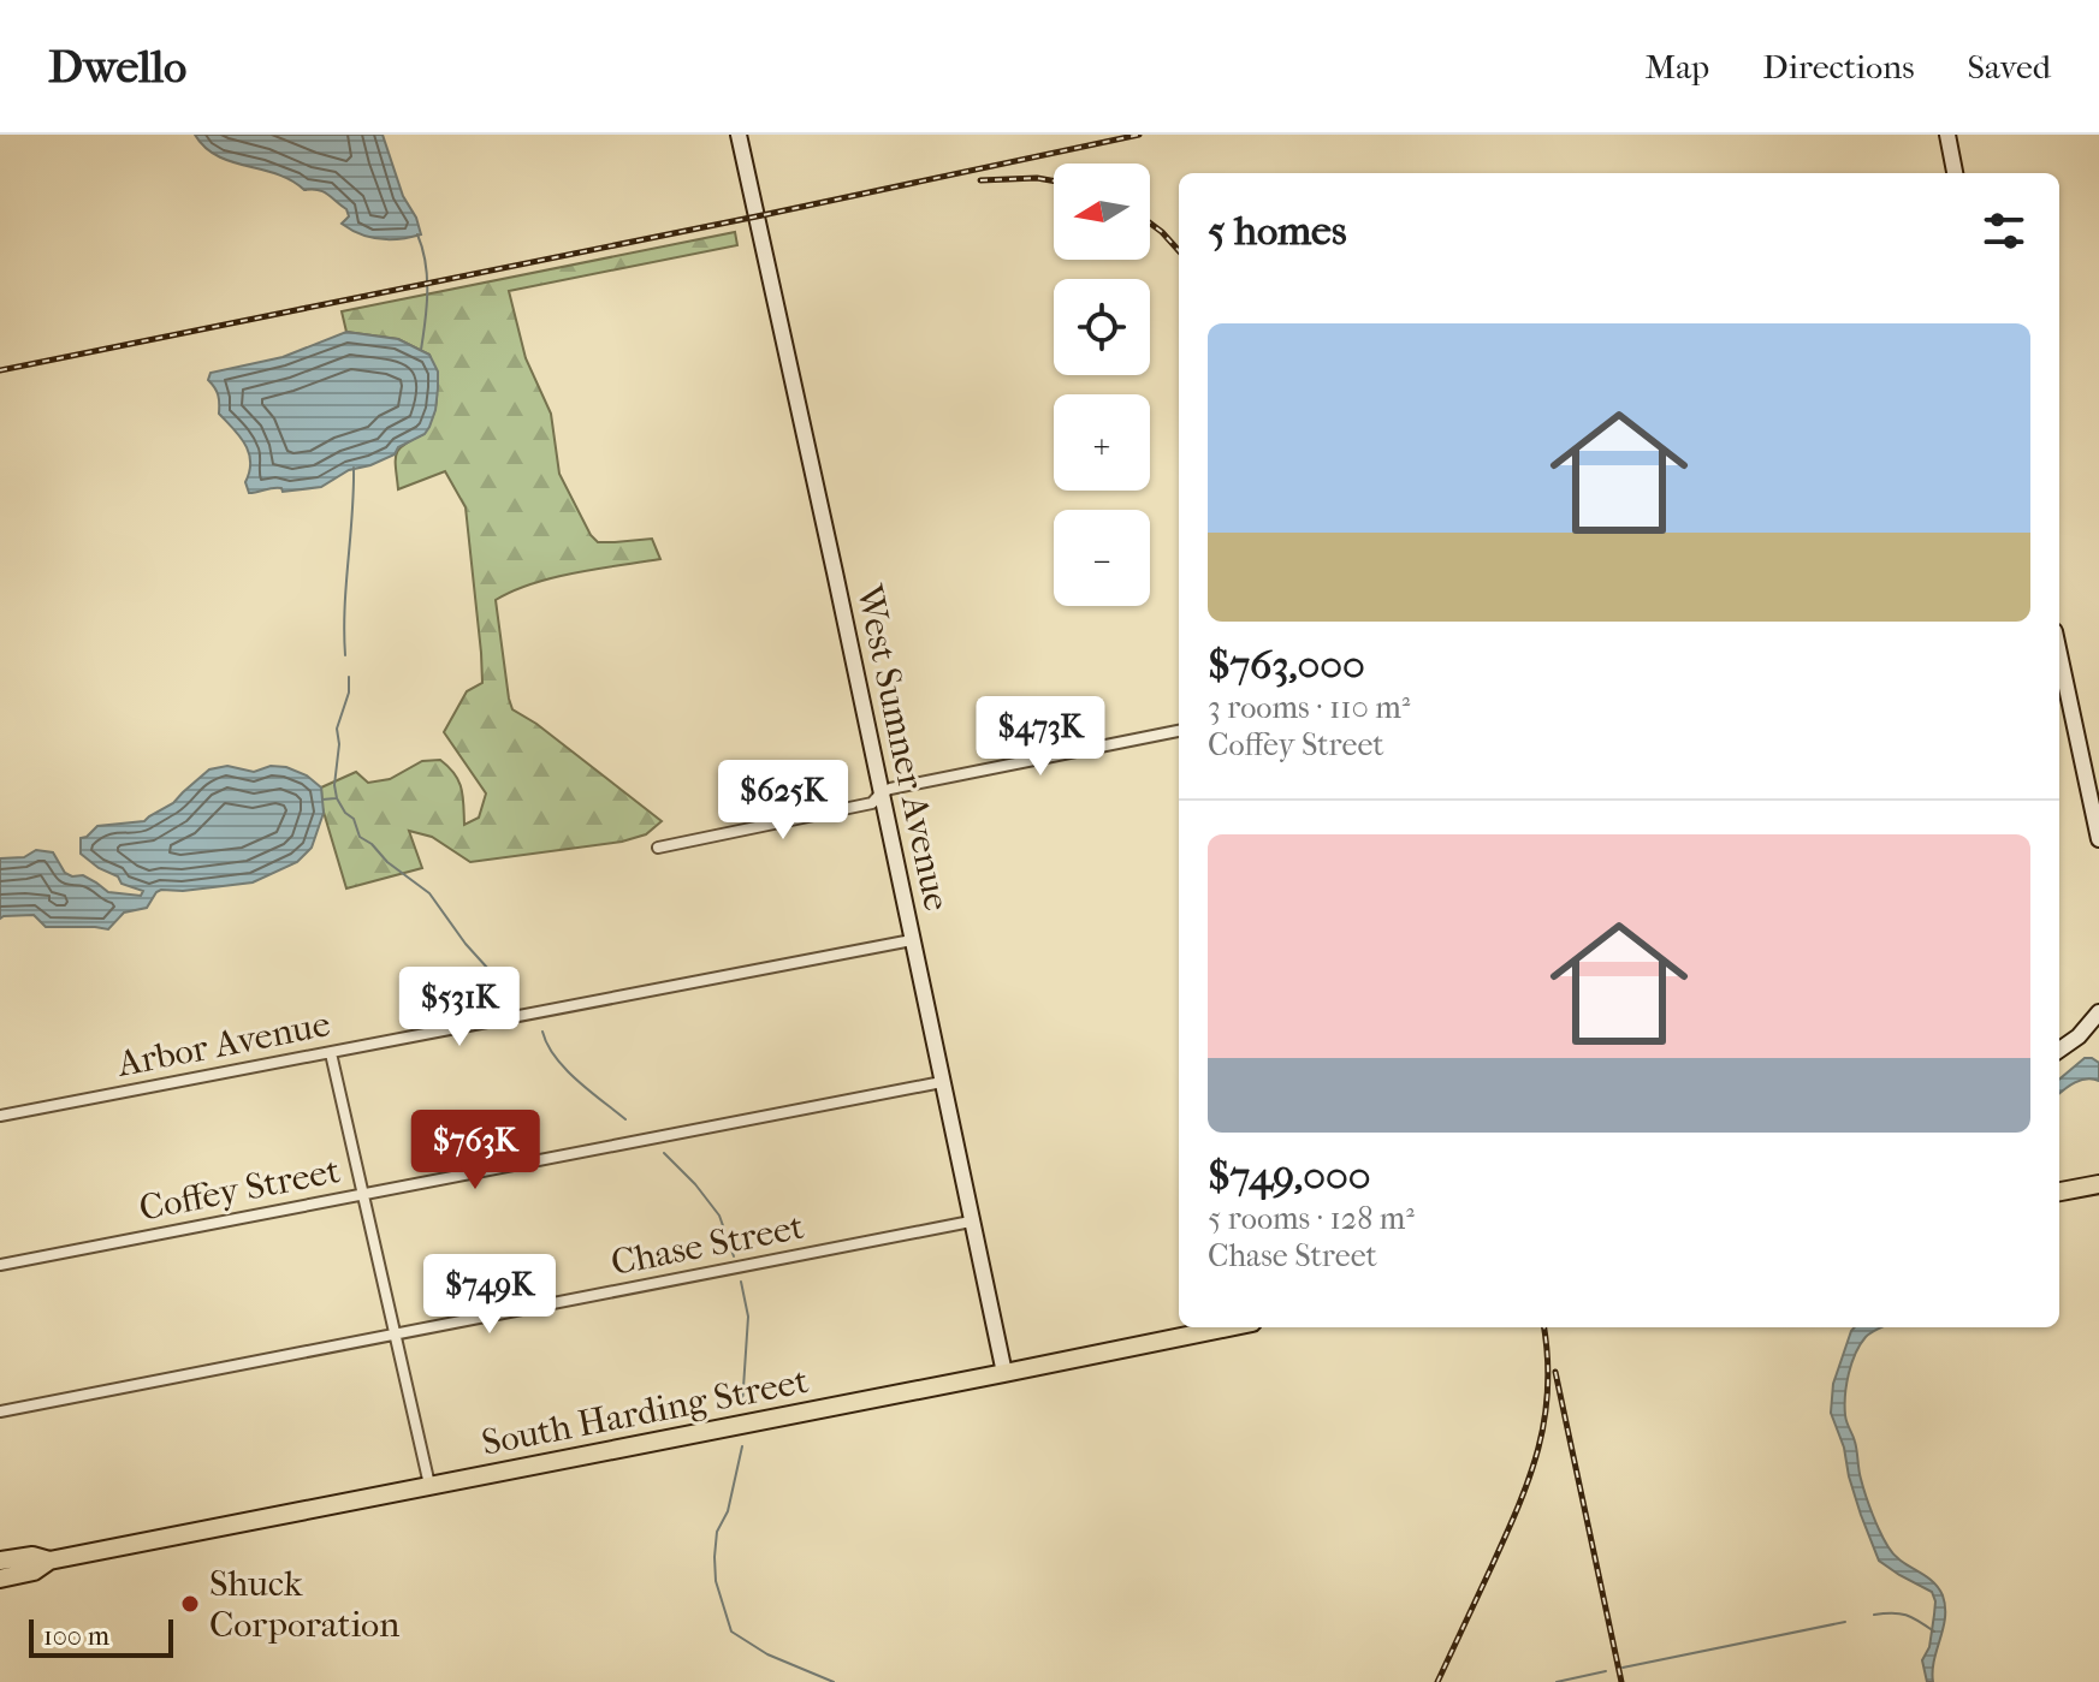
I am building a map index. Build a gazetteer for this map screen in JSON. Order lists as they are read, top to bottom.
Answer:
{
  "streets": {
    "main road": ["South Harding Street"],
    "street": [
      "West Sumner Avenue",
      "Arbor Avenue",
      "Coffey Street",
      "Chase Street"
    ]
  },
  "crossings": [
    ["West Sumner Avenue", "Arbor Avenue"],
    ["West Sumner Avenue", "Coffey Street"],
    ["West Sumner Avenue", "Chase Street"],
    ["West Sumner Avenue", "South Harding Street"]
  ],
  "places": ["Shuck Corporation"],
  "scale_bar": "100 m",
  "north": "left",
  "page": {
    "header": "Dwello",
    "nav": ["Map", "Directions", "Saved"],
    "map_buttons": ["+", "−"],
    "heading": "5 homes",
    "list": [
      {
        "name": "$763,000",
        "note": "3 rooms · 110 m² · Coffey Street"
      },
      {
        "name": "$749,000",
        "note": "5 rooms · 128 m² · Chase Street"
      }
    ],
    "price": [
      "$473K",
      "$625K",
      "$531K",
      "$763K",
      "$749K"
    ],
    "scale": "100 m"
  }
}
